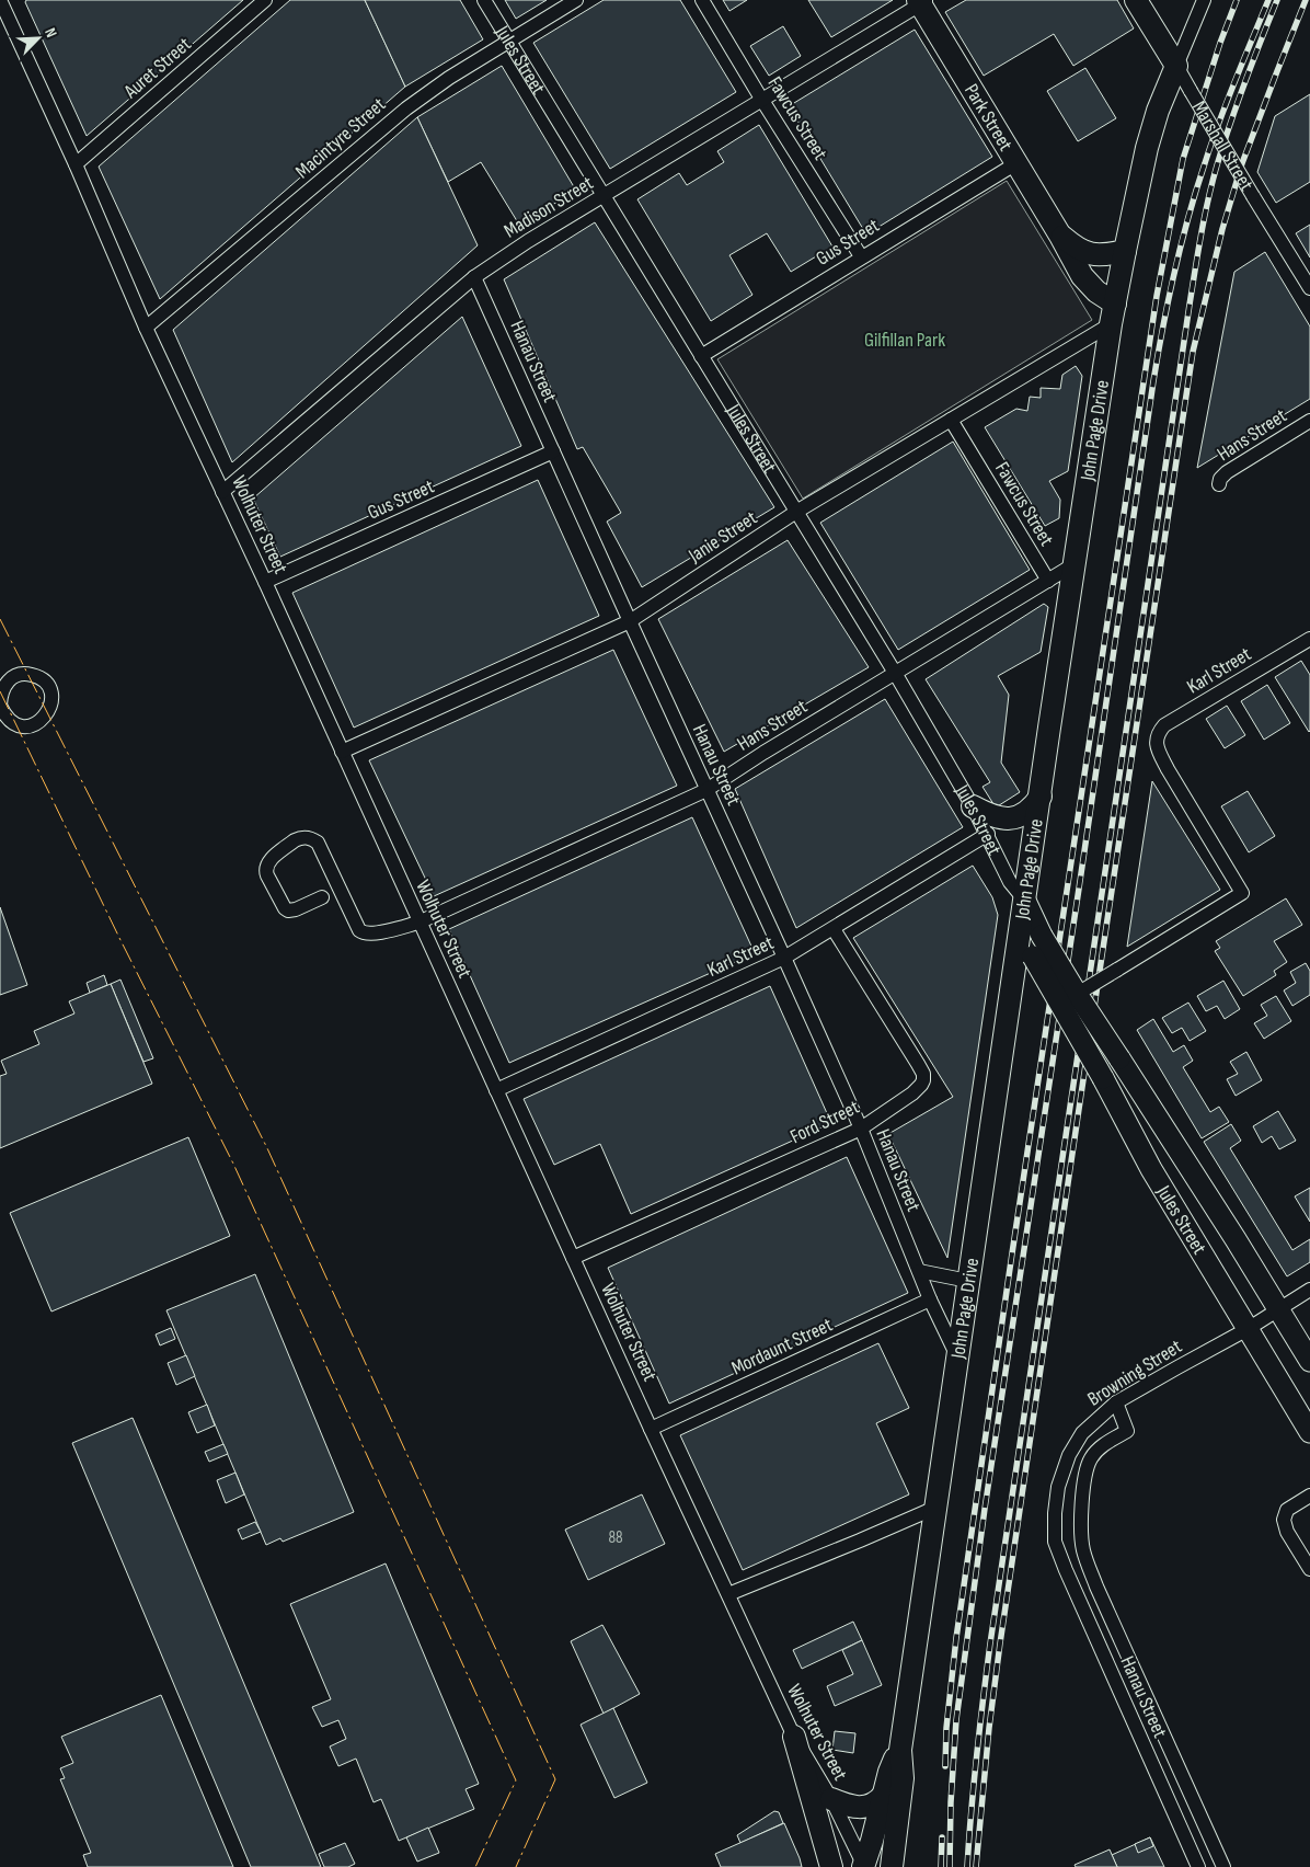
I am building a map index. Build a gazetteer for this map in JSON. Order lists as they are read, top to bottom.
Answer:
{
  "streets": {
    "main road": [
      "Jules Street",
      "Park Street",
      "Marshall Street",
      "John Page Drive"
    ],
    "street": [
      "Auret Street",
      "Fawcus Street",
      "Macintyre Street",
      "Madison Street",
      "Gus Street",
      "Hanau Street",
      "Hans Street",
      "Wolhuter Street",
      "Janie Street",
      "Karl Street",
      "Ford Street",
      "Mordaunt Street",
      "Browning Street"
    ]
  },
  "crossings": [
    ["Jules Street", "Macintyre Street"],
    ["Jules Street", "Madison Street"],
    ["Jules Street", "Gus Street"],
    ["Jules Street", "John Page Drive"],
    ["Jules Street", "Hans Street"],
    ["Jules Street", "Janie Street"],
    ["Jules Street", "Karl Street"],
    ["Jules Street", "Browning Street"],
    ["Auret Street", "Wolhuter Street"],
    ["Park Street", "Madison Street"],
    ["Park Street", "Gus Street"],
    ["Park Street", "John Page Drive"],
    ["Park Street", "Janie Street"],
    ["Fawcus Street", "Madison Street"],
    ["Fawcus Street", "Gus Street"],
    ["Fawcus Street", "Hans Street"],
    ["Fawcus Street", "Janie Street"],
    ["Macintyre Street", "Wolhuter Street"],
    ["Marshall Street", "John Page Drive"],
    ["Madison Street", "Hanau Street"],
    ["Madison Street", "Wolhuter Street"],
    ["Gus Street", "Hanau Street"],
    ["Gus Street", "Wolhuter Street"],
    ["Hanau Street", "John Page Drive"],
    ["Hanau Street", "Hans Street"],
    ["Hanau Street", "Janie Street"],
    ["Hanau Street", "Karl Street"],
    ["Hanau Street", "Ford Street"],
    ["Hanau Street", "Mordaunt Street"],
    ["Hanau Street", "Browning Street"],
    ["John Page Drive", "Hans Street"],
    ["John Page Drive", "Wolhuter Street"],
    ["John Page Drive", "Janie Street"],
    ["Hans Street", "Wolhuter Street"],
    ["Wolhuter Street", "Janie Street"],
    ["Wolhuter Street", "Karl Street"],
    ["Wolhuter Street", "Ford Street"],
    ["Wolhuter Street", "Mordaunt Street"],
    ["Karl Street", "Ford Street"]
  ],
  "parks": ["Gilfillan Park"],
  "house_numbers": ["88"],
  "north": "top right"
}
